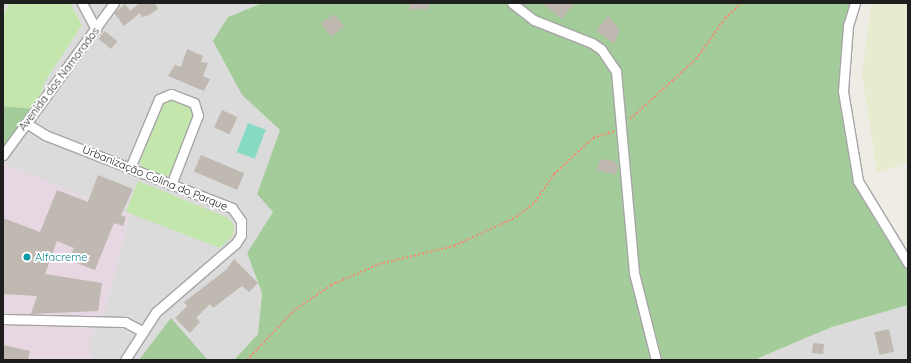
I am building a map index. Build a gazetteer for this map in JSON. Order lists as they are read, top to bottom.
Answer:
{
  "streets": {
    "street": ["Avenida dos Namorados", "Urbanização Colina do Parque"]
  },
  "crossings": [
    ["Avenida dos Namorados", "Urbanização Colina do Parque"]
  ],
  "places": ["Alfacreme"]
}
